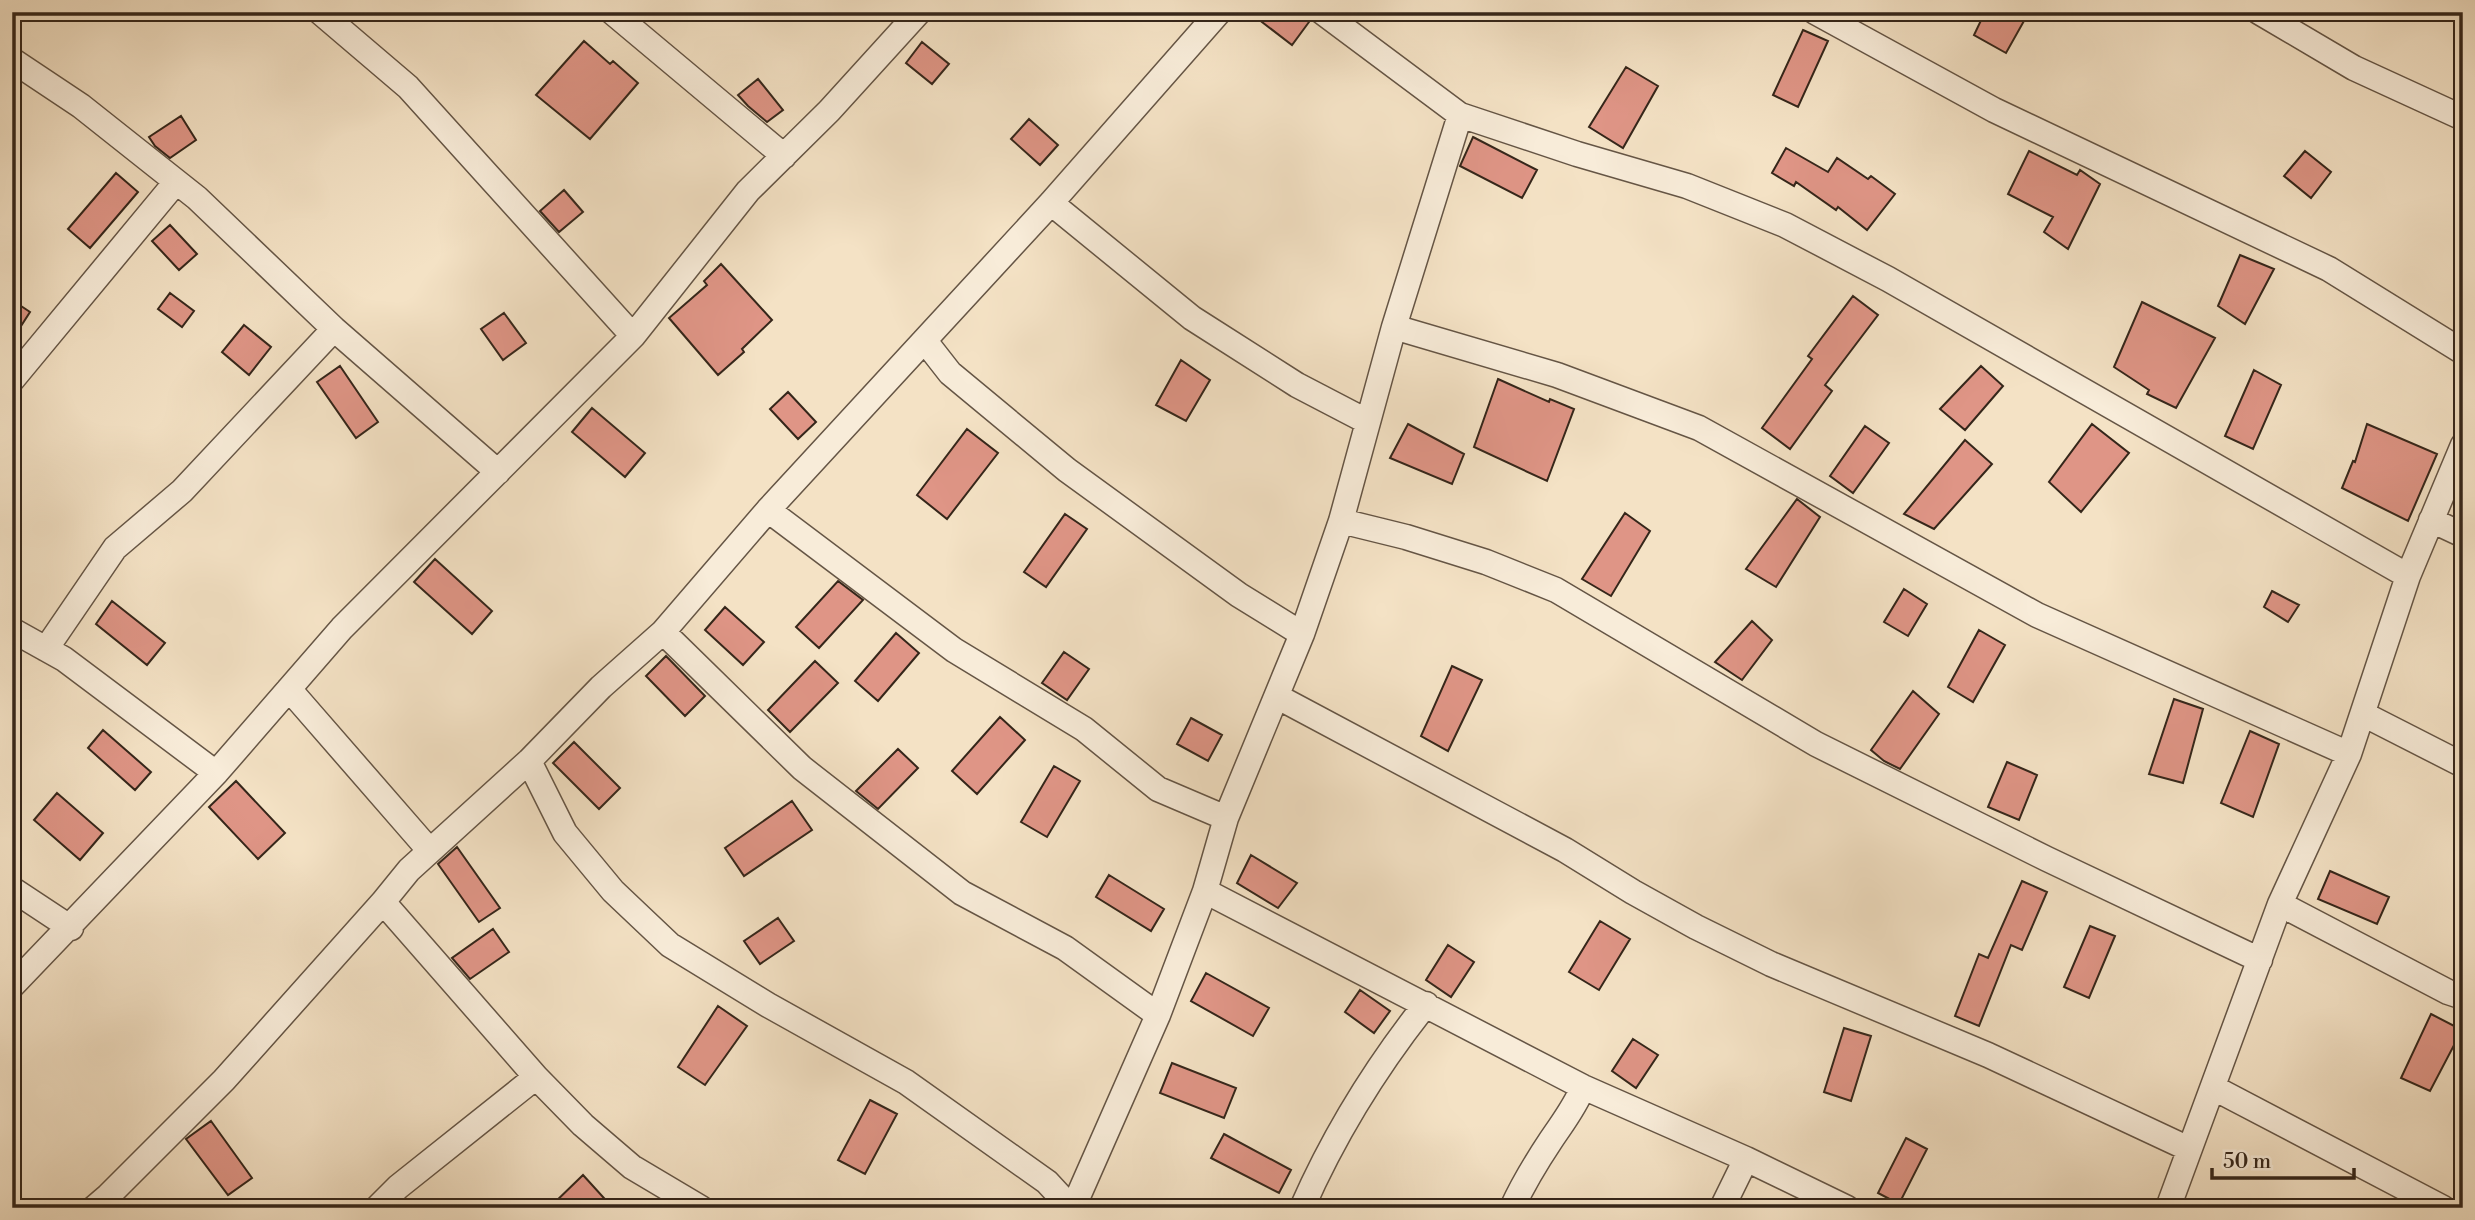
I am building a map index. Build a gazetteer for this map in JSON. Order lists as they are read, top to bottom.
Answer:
{
  "scale_bar": "50 m"
}
